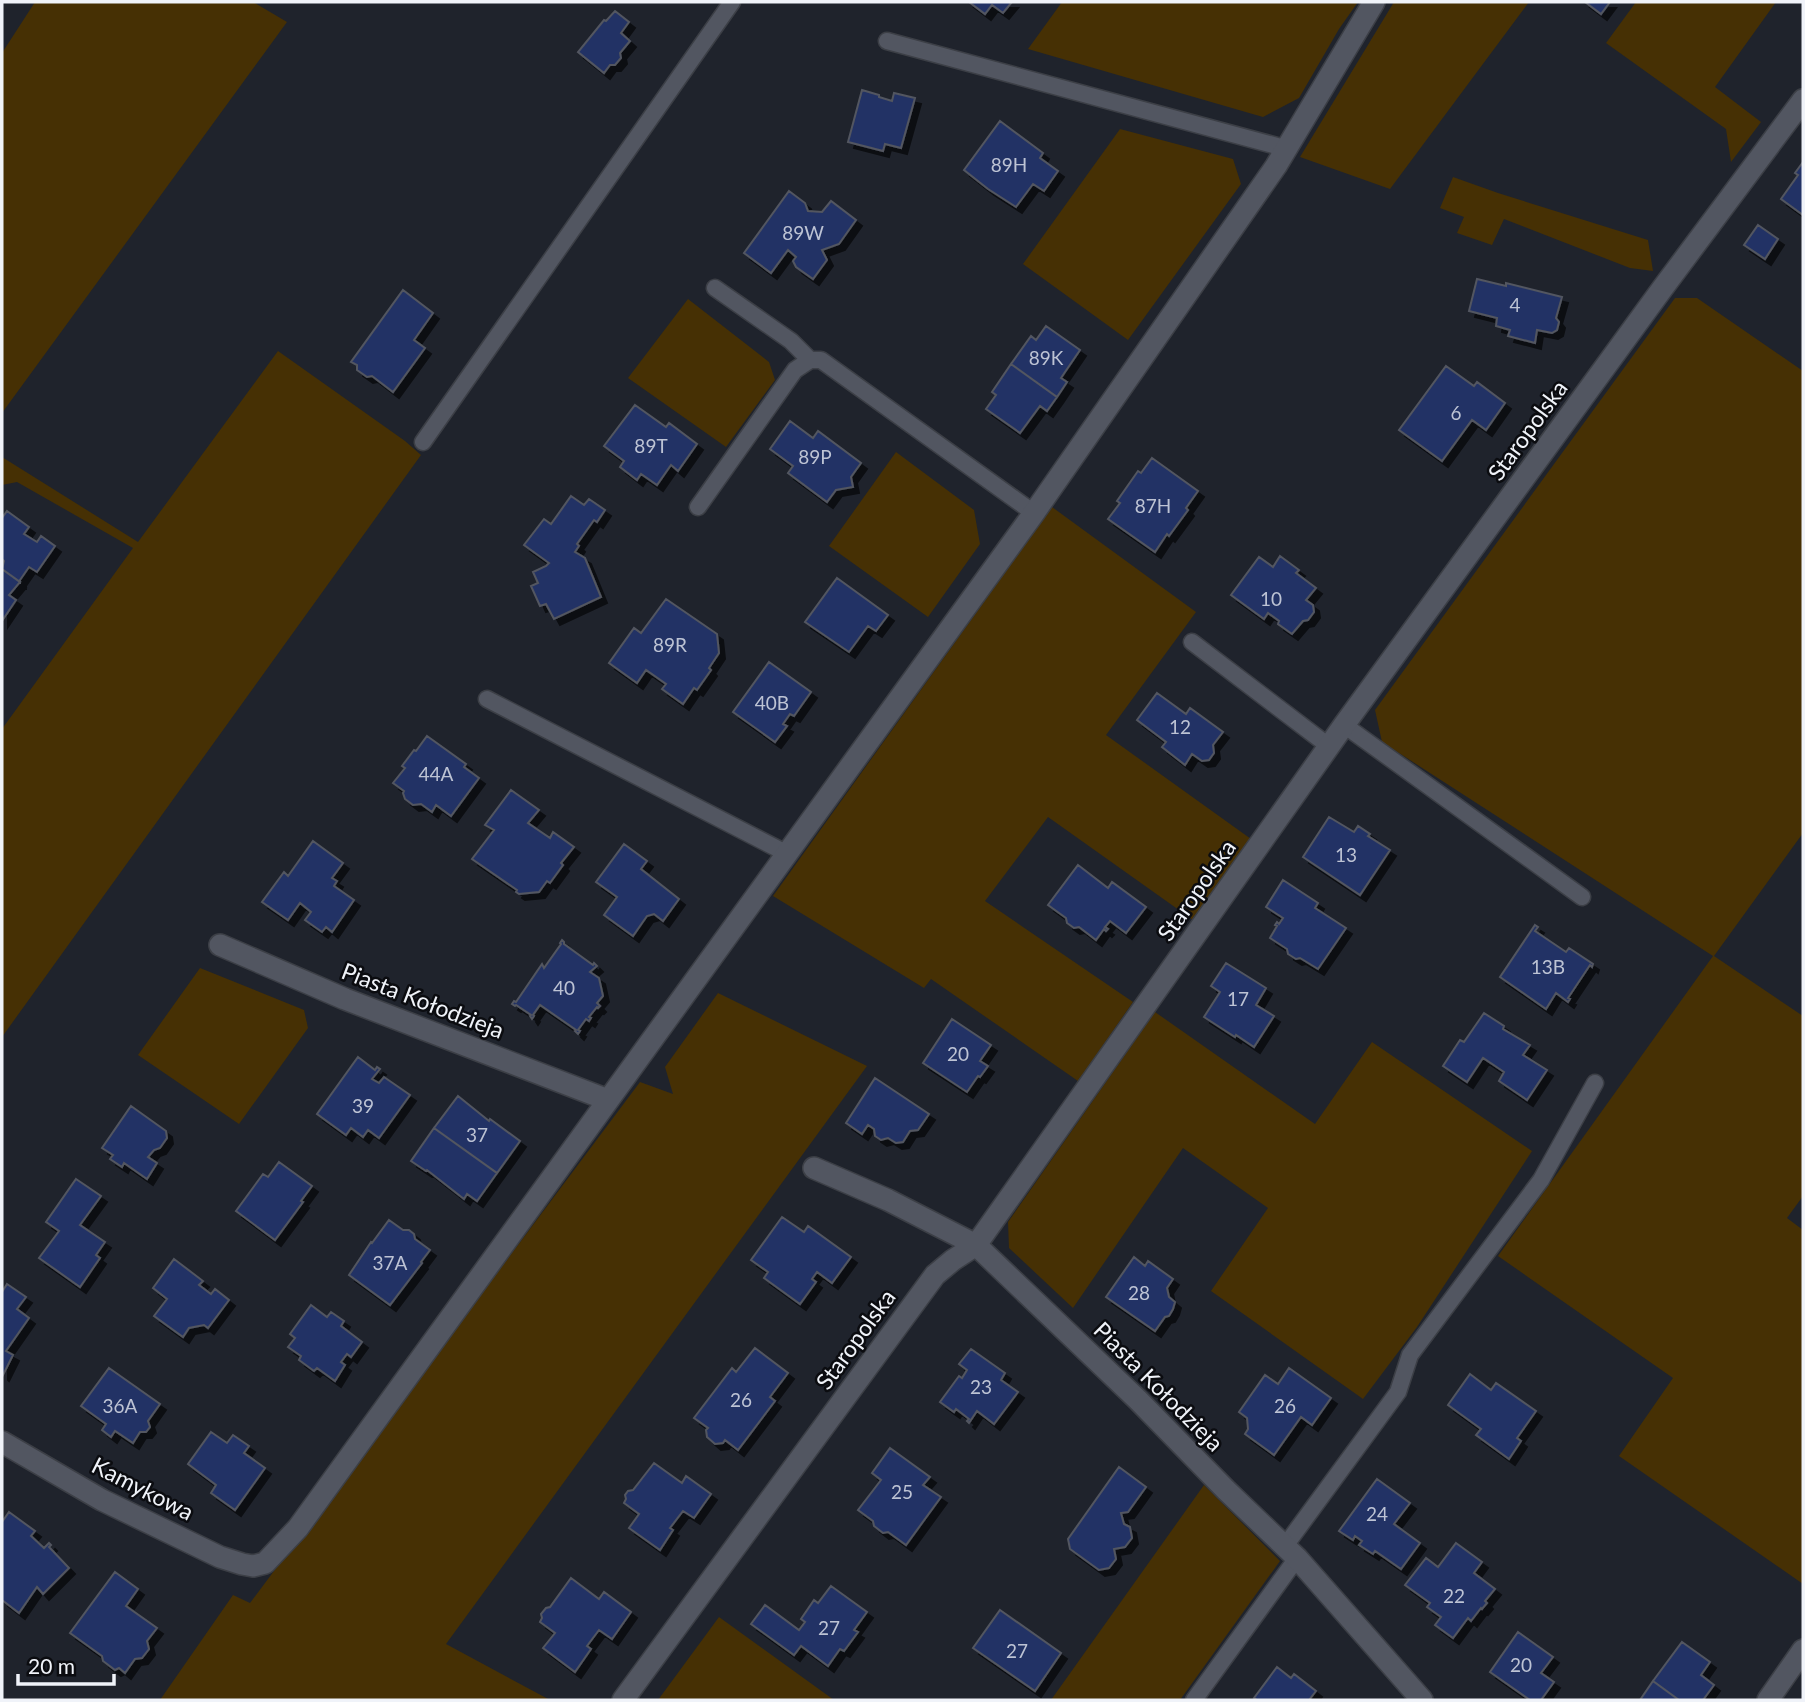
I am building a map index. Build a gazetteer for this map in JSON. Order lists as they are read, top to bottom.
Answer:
{
  "streets": {
    "street": ["Staropolska", "Piasta Kołodzieja", "Kamykowa"]
  },
  "crossings": [
    ["Staropolska", "Piasta Kołodzieja"],
    ["Piasta Kołodzieja", "Kamykowa"]
  ],
  "house_numbers": [
    "89H",
    "89W",
    "4",
    "89K",
    "6",
    "89T",
    "89P",
    "87H",
    "10",
    "89R",
    "40B",
    "12",
    "44A",
    "13",
    "13B",
    "40",
    "17",
    "20",
    "39",
    "37",
    "37A",
    "28",
    "23",
    "26",
    "36A",
    "26",
    "25",
    "24",
    "22",
    "27",
    "27",
    "20"
  ],
  "scale_bar": "20 m"
}
